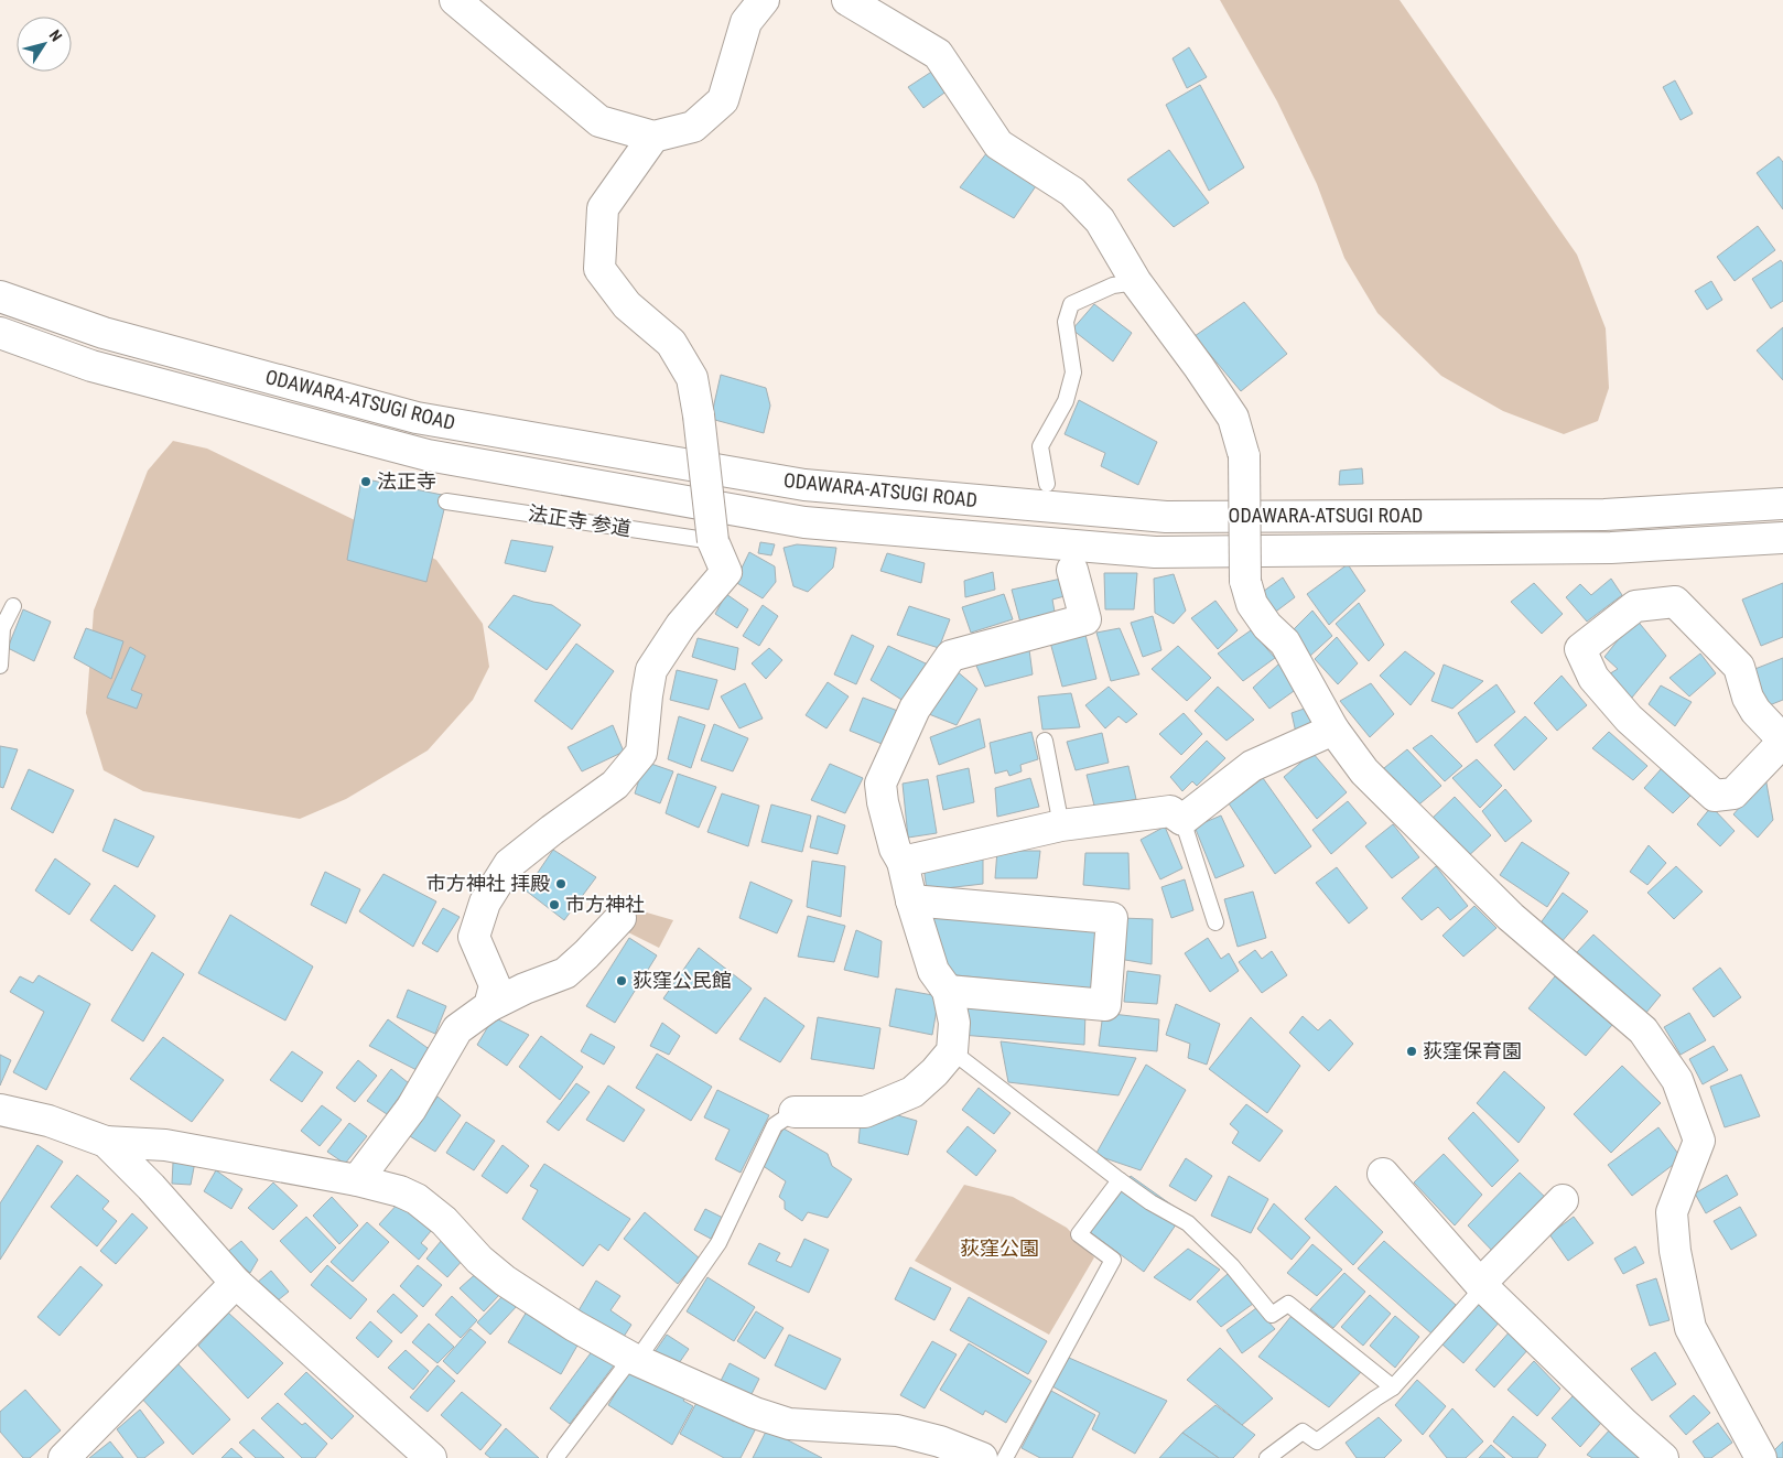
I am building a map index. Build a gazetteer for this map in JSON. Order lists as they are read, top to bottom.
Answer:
{
  "streets": {
    "main road": ["ODAWARA-ATSUGI ROAD"],
    "lane": ["法正寺 参道"]
  },
  "parks": ["荻窪公園"],
  "places": [
    "法正寺",
    "市方神社 拝殿",
    "市方神社",
    "荻窪公民館",
    "荻窪保育園"
  ],
  "north": "top right"
}
